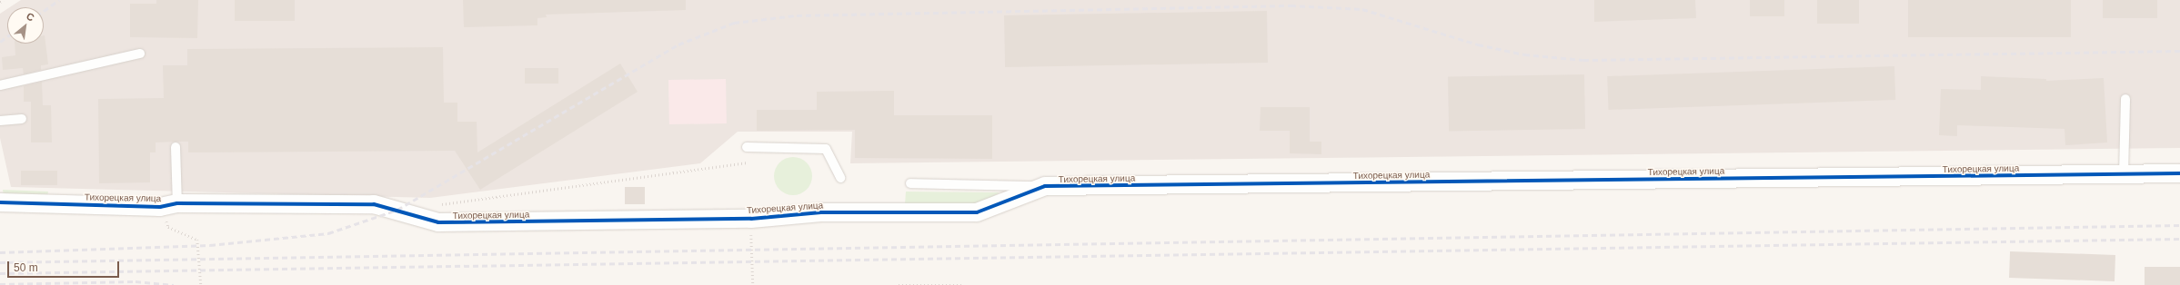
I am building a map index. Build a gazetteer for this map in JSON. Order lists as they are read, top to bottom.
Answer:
{
  "streets": {
    "street": ["Тихорецкая улица"]
  },
  "scale_bar": "50 m",
  "north": "top right"
}
